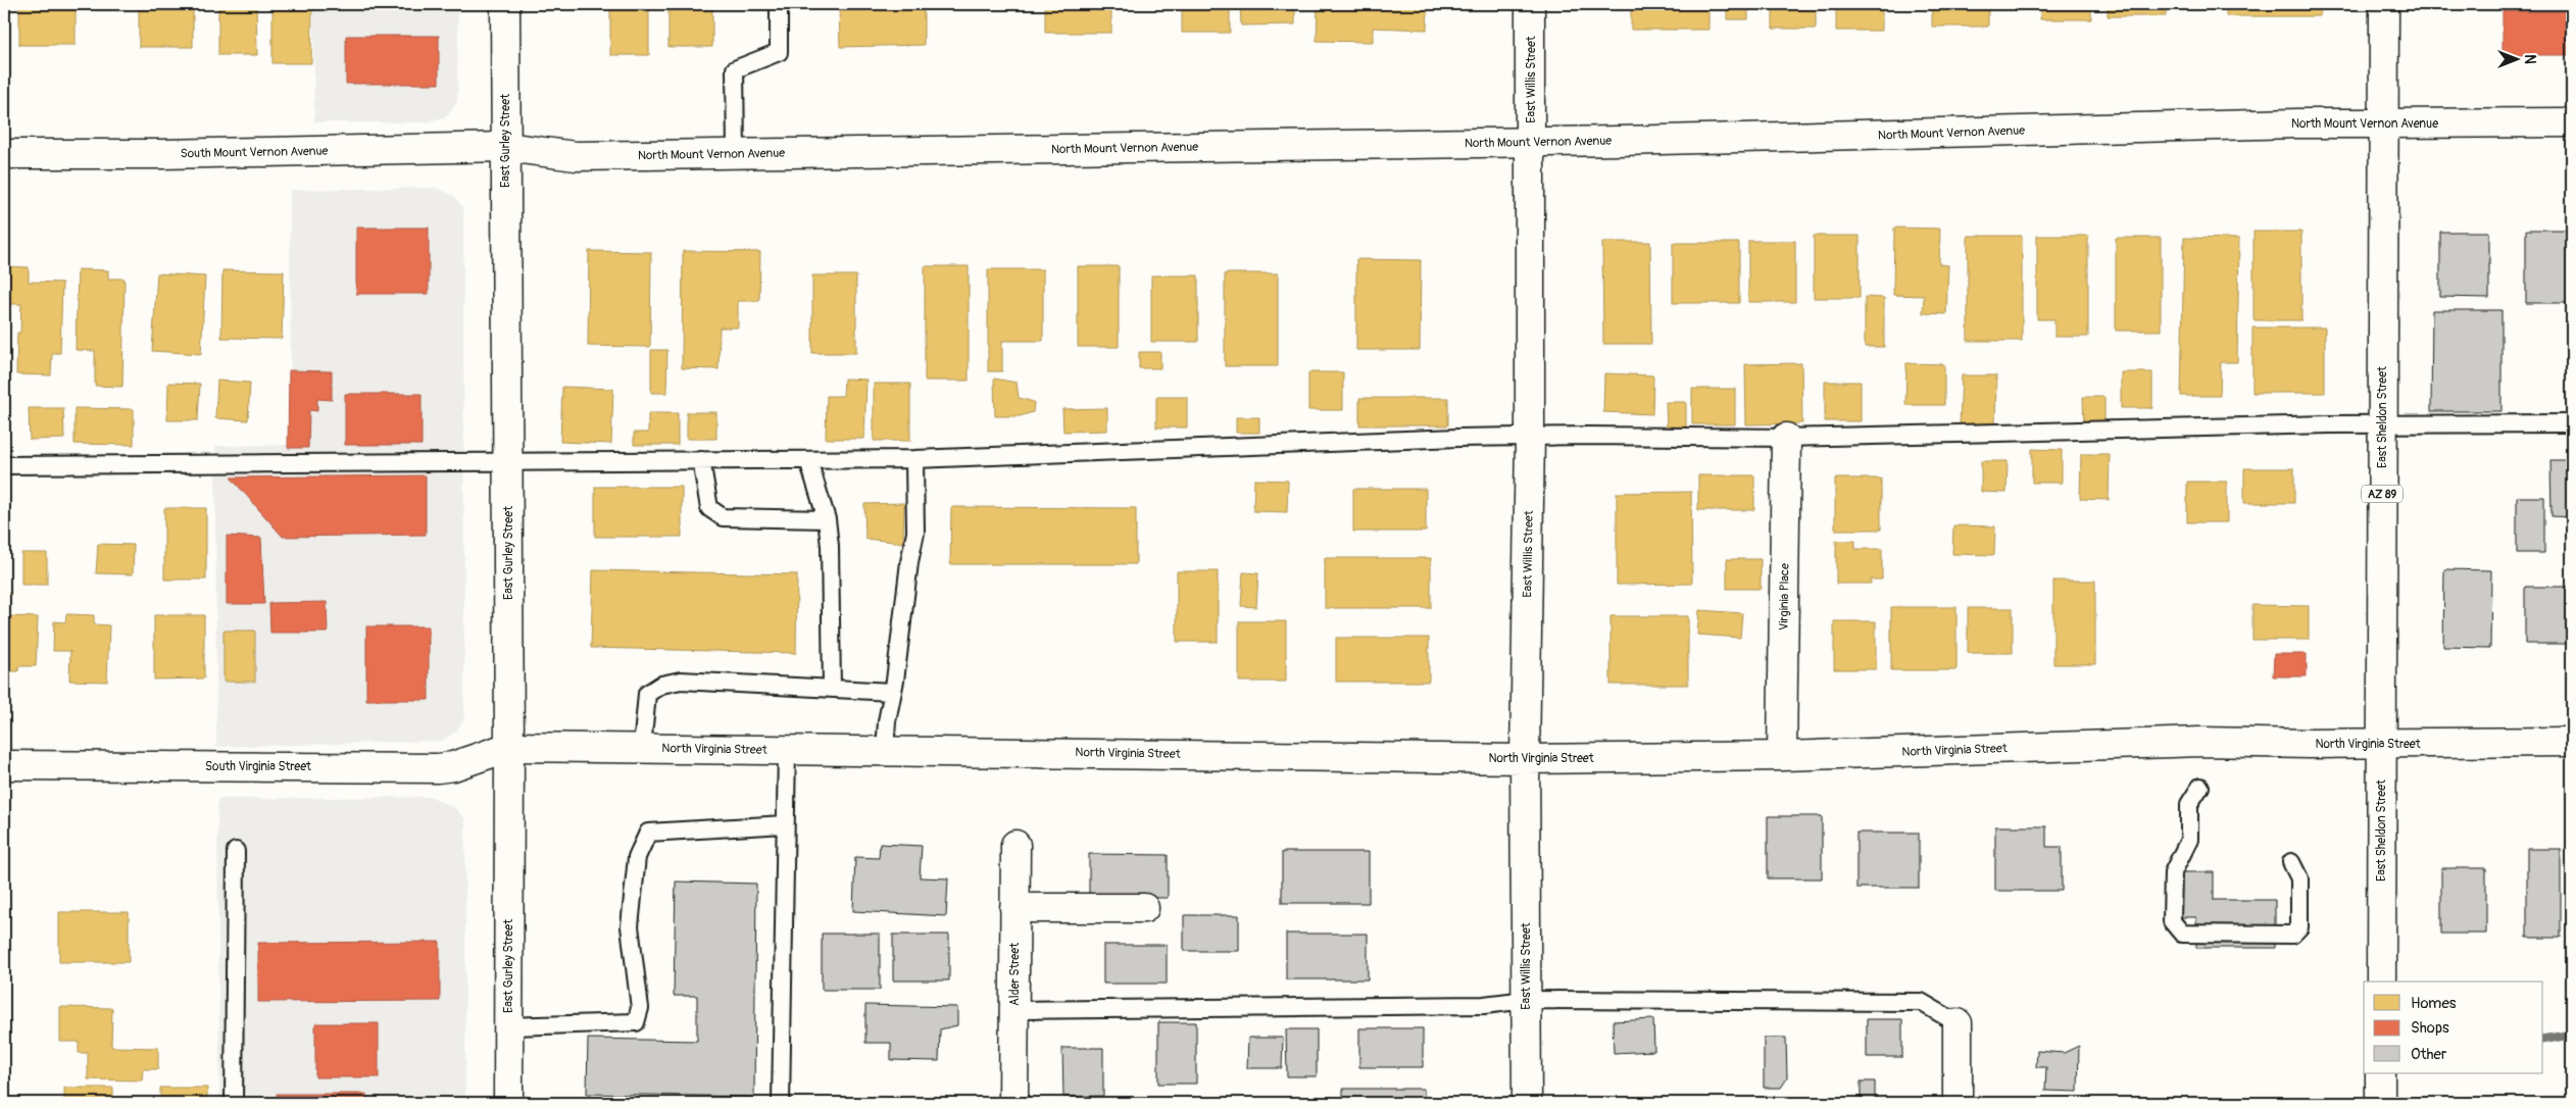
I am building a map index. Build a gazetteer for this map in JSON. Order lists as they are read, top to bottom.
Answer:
{
  "streets": {
    "street": [
      "East Willis Street",
      "North Mount Vernon Avenue",
      "East Gurley Street",
      "South Mount Vernon Avenue",
      "East Sheldon Street",
      "AZ 89",
      "Virginia Place",
      "North Virginia Street",
      "South Virginia Street",
      "Alder Street"
    ]
  },
  "crossings": [
    ["East Willis Street", "North Mount Vernon Avenue"],
    ["East Willis Street", "North Virginia Street"],
    ["North Mount Vernon Avenue", "East Gurley Street"],
    ["North Mount Vernon Avenue", "South Mount Vernon Avenue"],
    ["North Mount Vernon Avenue", "East Sheldon Street"],
    ["East Gurley Street", "South Mount Vernon Avenue"],
    ["East Gurley Street", "North Virginia Street"],
    ["East Gurley Street", "South Virginia Street"],
    ["East Sheldon Street", "North Virginia Street"],
    ["Virginia Place", "North Virginia Street"],
    ["North Virginia Street", "South Virginia Street"]
  ],
  "legend": ["Homes", "Shops", "Other"],
  "north": "right"
}
